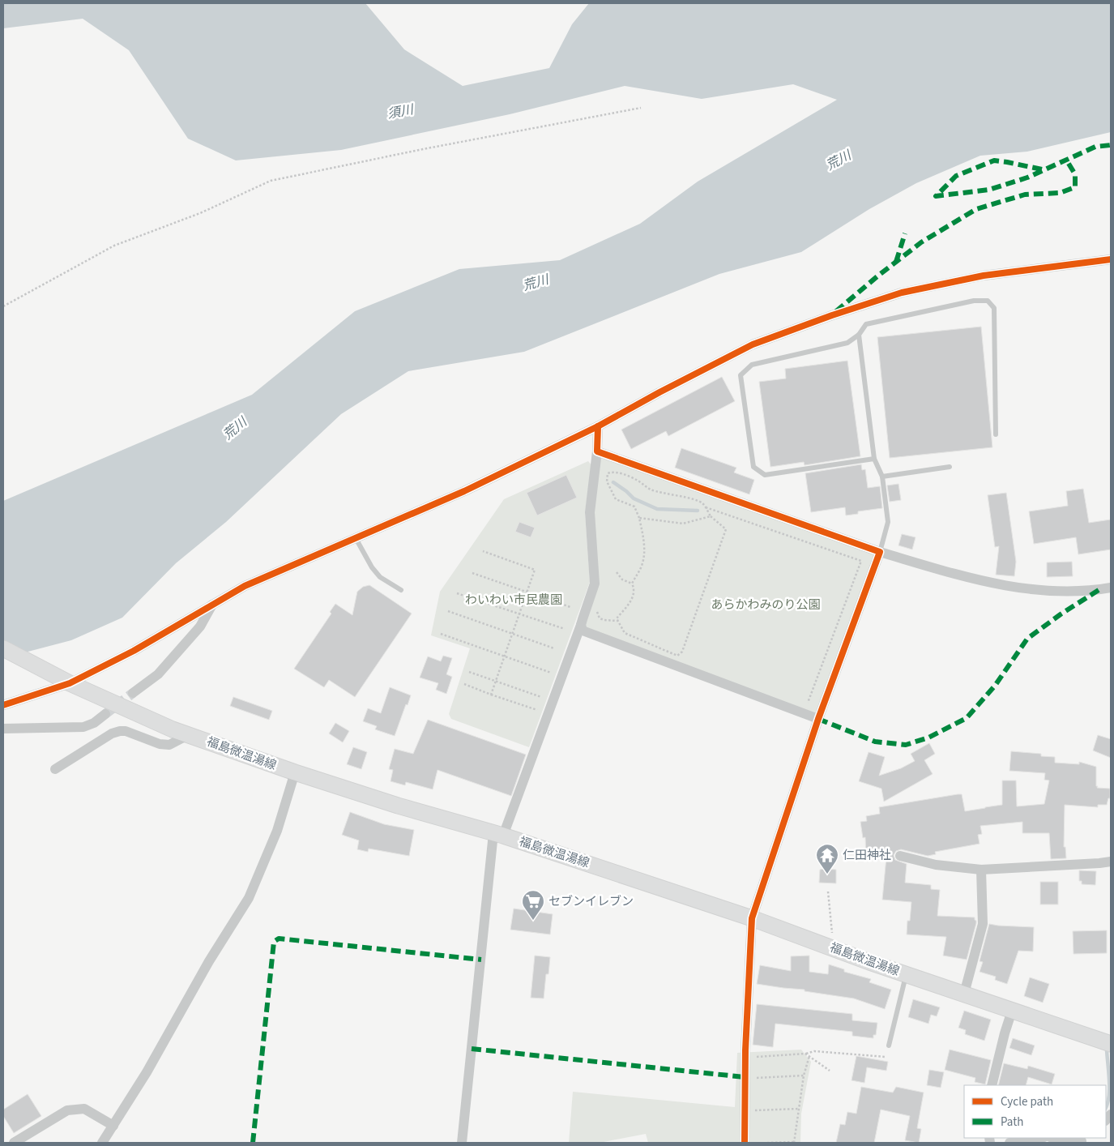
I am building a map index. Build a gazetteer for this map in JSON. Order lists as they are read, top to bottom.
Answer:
{
  "streets": {
    "main road": ["福島微温湯線"]
  },
  "water": ["須川", "荒川"],
  "parks": ["わいわい市民農園", "あらかわみのり公園"],
  "places": {
    "temple": ["仁田神社"],
    "supermarket": ["セブンイレブン"]
  },
  "legend": ["Cycle path", "Path"]
}
